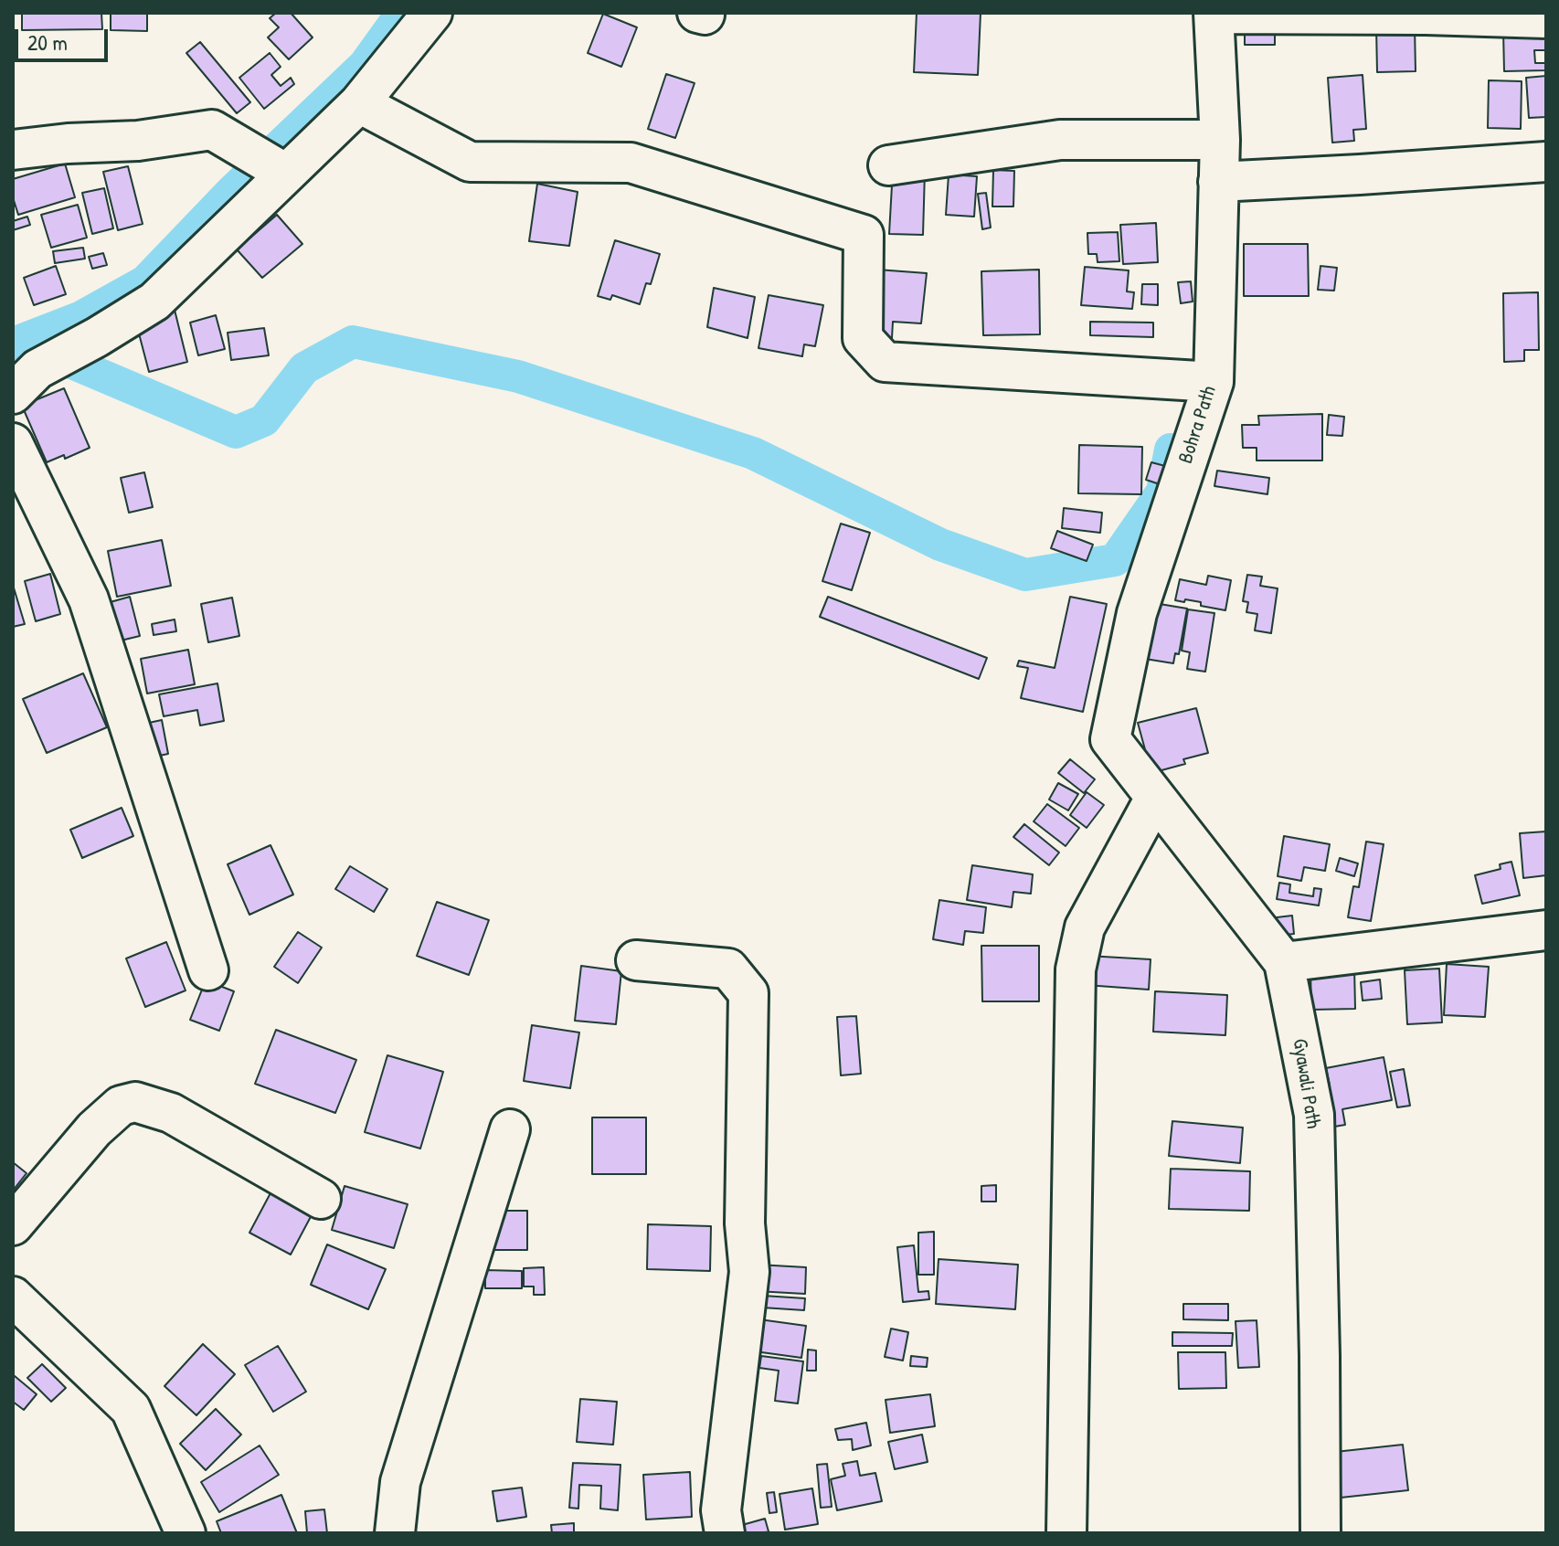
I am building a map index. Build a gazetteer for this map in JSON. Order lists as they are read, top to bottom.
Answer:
{
  "streets": {
    "street": ["Bohra Path", "Gyawali Path"]
  },
  "crossings": [
    ["Bohra Path", "Gyawali Path"]
  ],
  "scale_bar": "20 m"
}
